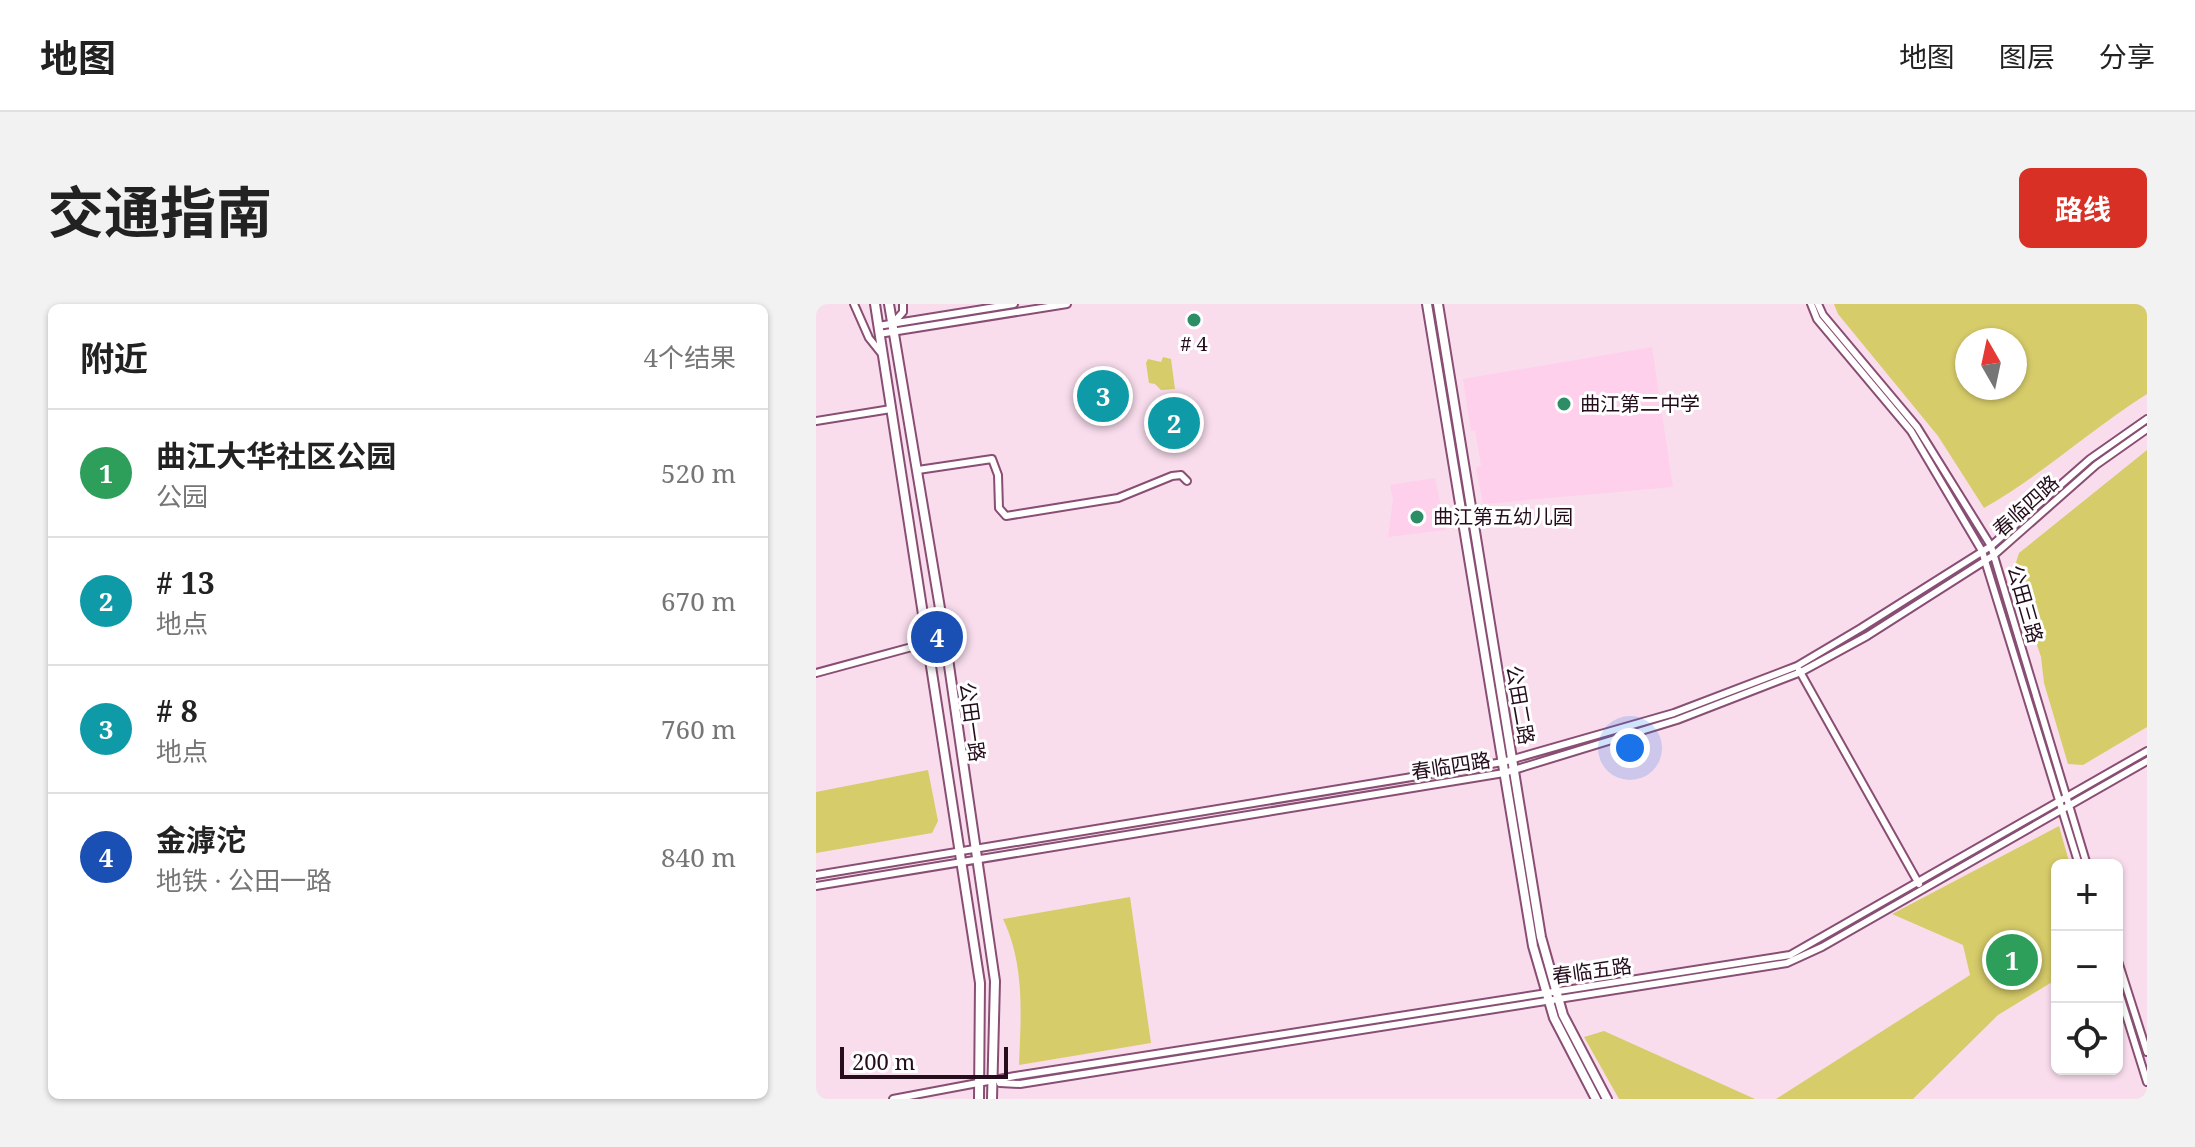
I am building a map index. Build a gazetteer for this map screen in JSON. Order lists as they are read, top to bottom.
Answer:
{
  "streets": {
    "main road": ["公田二路", "公田一路"],
    "street": ["春临四路", "公田三路", "春临五路"]
  },
  "crossings": [
    ["春临四路", "公田三路"],
    ["春临四路", "公田二路"],
    ["春临四路", "公田一路"],
    ["公田三路", "春临五路"],
    ["公田二路", "春临五路"],
    ["公田一路", "春临五路"]
  ],
  "places": ["# 4", "曲江第二中学", "曲江第五幼儿园"],
  "scale_bar": "200 m",
  "north": "top",
  "page": {
    "header": "地图",
    "nav": ["地图", "图层", "分享"],
    "title": "交通指南",
    "buttons": "路线",
    "heading": ["附近", "4个结果"],
    "pins": [
      "3",
      "2",
      "4",
      "1"
    ],
    "list": [
      {
        "mark": "1",
        "name": "曲江大华社区公园",
        "note": "公园",
        "value": "520 m"
      },
      {
        "mark": "2",
        "name": "# 13",
        "note": "地点",
        "value": "670 m"
      },
      {
        "mark": "3",
        "name": "# 8",
        "note": "地点",
        "value": "760 m"
      },
      {
        "mark": "4",
        "name": "金滹沱",
        "note": "地铁 · 公田一路",
        "value": "840 m"
      }
    ],
    "map_buttons": ["+", "−"],
    "scale": "200 m"
  }
}
